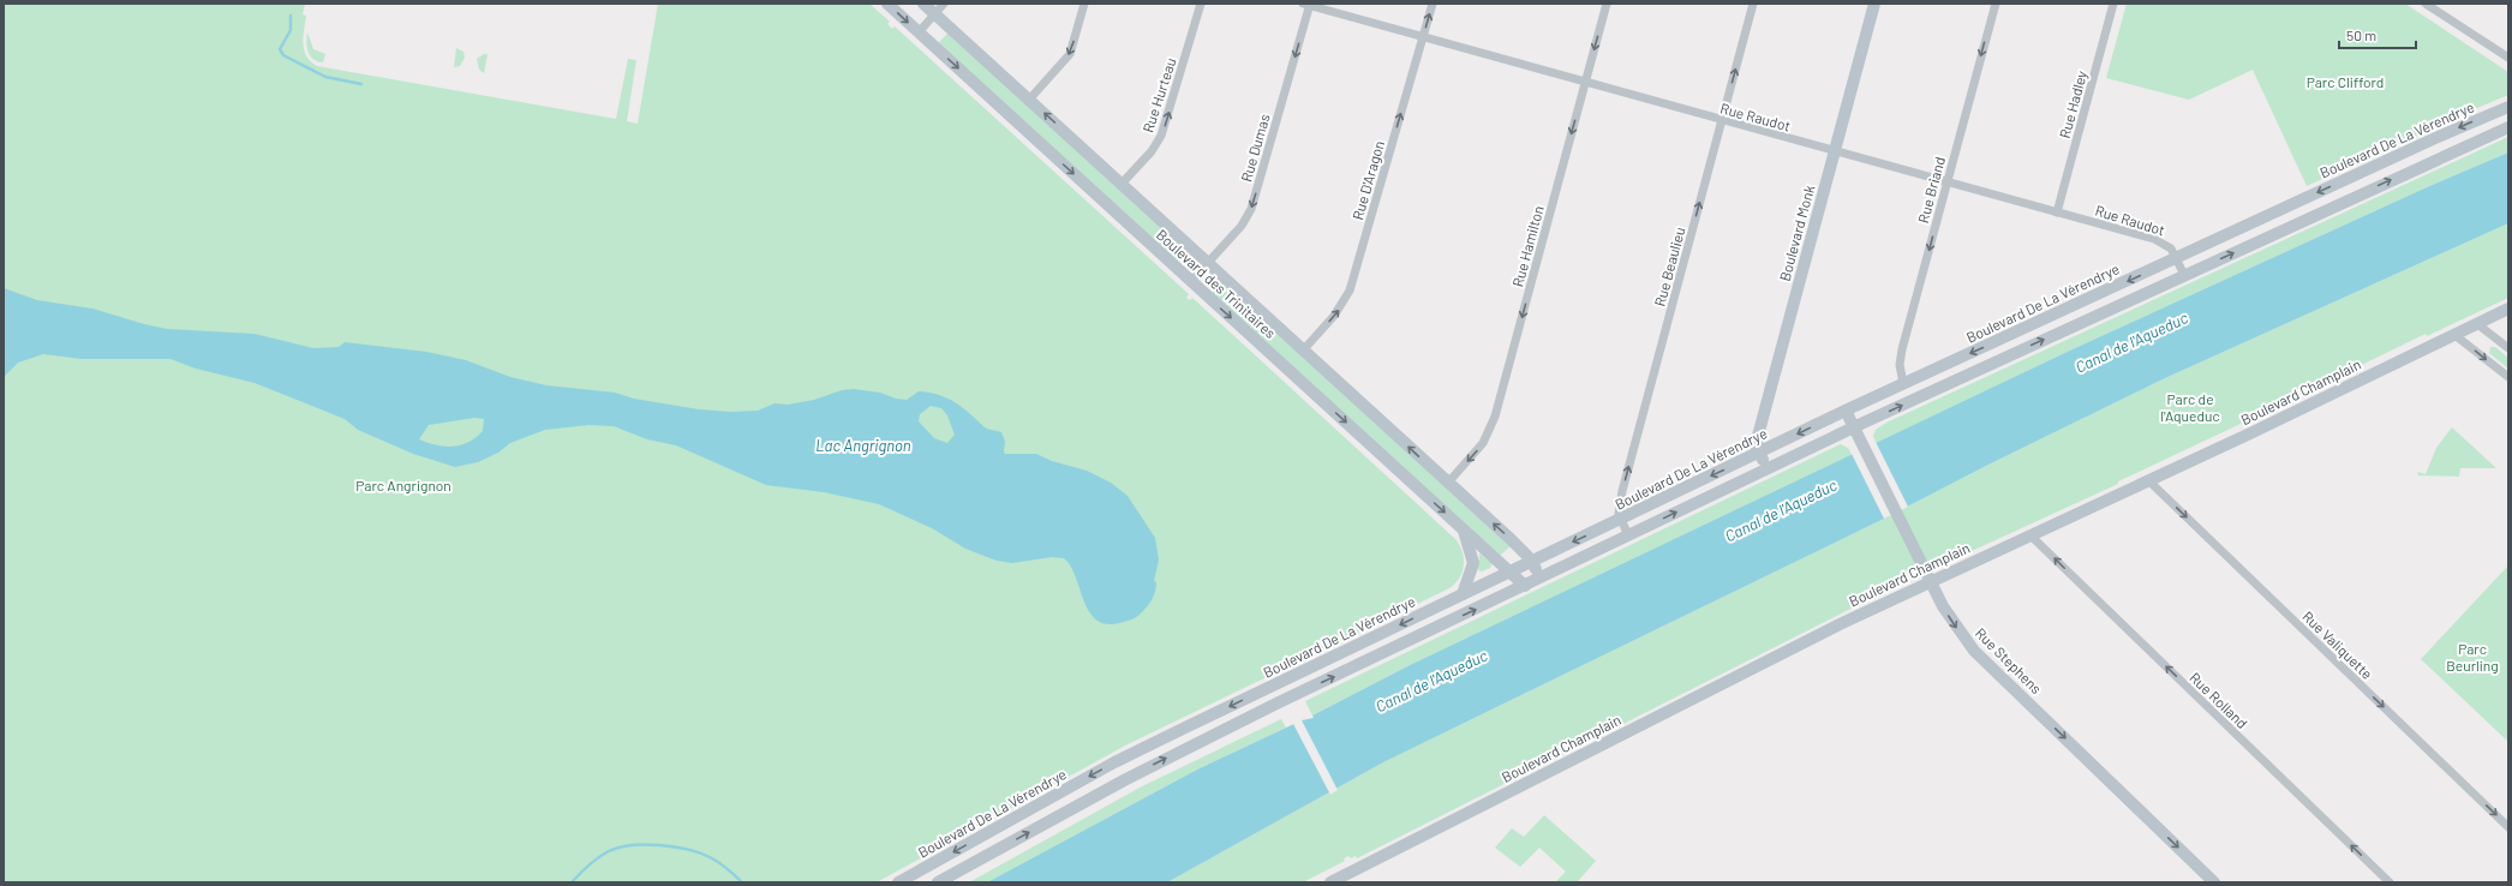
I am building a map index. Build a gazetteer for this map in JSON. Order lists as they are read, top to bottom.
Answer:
{
  "streets": {
    "main road": [
      "Boulevard De La Vérendrye",
      "Boulevard Monk",
      "Boulevard des Trinitaires",
      "Boulevard Champlain",
      "Rue Stephens"
    ],
    "street": [
      "Rue Hurteau",
      "Rue Hadley",
      "Rue Raudot",
      "Rue Dumas",
      "Rue D'Aragon",
      "Rue Briand",
      "Rue Hamilton",
      "Rue Beaulieu",
      "Rue Valiquette",
      "Rue Rolland"
    ]
  },
  "crossings": [
    ["Rue Hurteau", "Boulevard des Trinitaires"],
    ["Rue Hadley", "Rue Raudot"],
    ["Rue Raudot", "Boulevard De La Vérendrye"],
    ["Rue Raudot", "Rue Dumas"],
    ["Rue Raudot", "Rue D'Aragon"],
    ["Rue Raudot", "Rue Briand"],
    ["Rue Raudot", "Boulevard Monk"],
    ["Rue Raudot", "Rue Hamilton"],
    ["Rue Raudot", "Rue Beaulieu"],
    ["Boulevard De La Vérendrye", "Rue Briand"],
    ["Boulevard De La Vérendrye", "Boulevard Monk"],
    ["Boulevard De La Vérendrye", "Rue Beaulieu"],
    ["Boulevard De La Vérendrye", "Boulevard des Trinitaires"],
    ["Boulevard De La Vérendrye", "Rue Stephens"],
    ["Rue Dumas", "Boulevard des Trinitaires"],
    ["Rue D'Aragon", "Boulevard des Trinitaires"],
    ["Rue Hamilton", "Boulevard des Trinitaires"],
    ["Boulevard Champlain", "Rue Valiquette"],
    ["Boulevard Champlain", "Rue Stephens"],
    ["Boulevard Champlain", "Rue Rolland"]
  ],
  "one_way": [
    "Rue Hurteau",
    "Rue Dumas",
    "Rue D'Aragon",
    "Rue Briand",
    "Rue Hamilton",
    "Rue Beaulieu",
    "Rue Valiquette",
    "Rue Stephens",
    "Rue Rolland"
  ],
  "water": ["Canal de l'Aqueduc", "Lac Angrignon"],
  "parks": [
    "Parc Clifford",
    "Parc de l'Aqueduc",
    "Parc Angrignon",
    "Parc Beurling"
  ],
  "scale_bar": "50 m"
}
